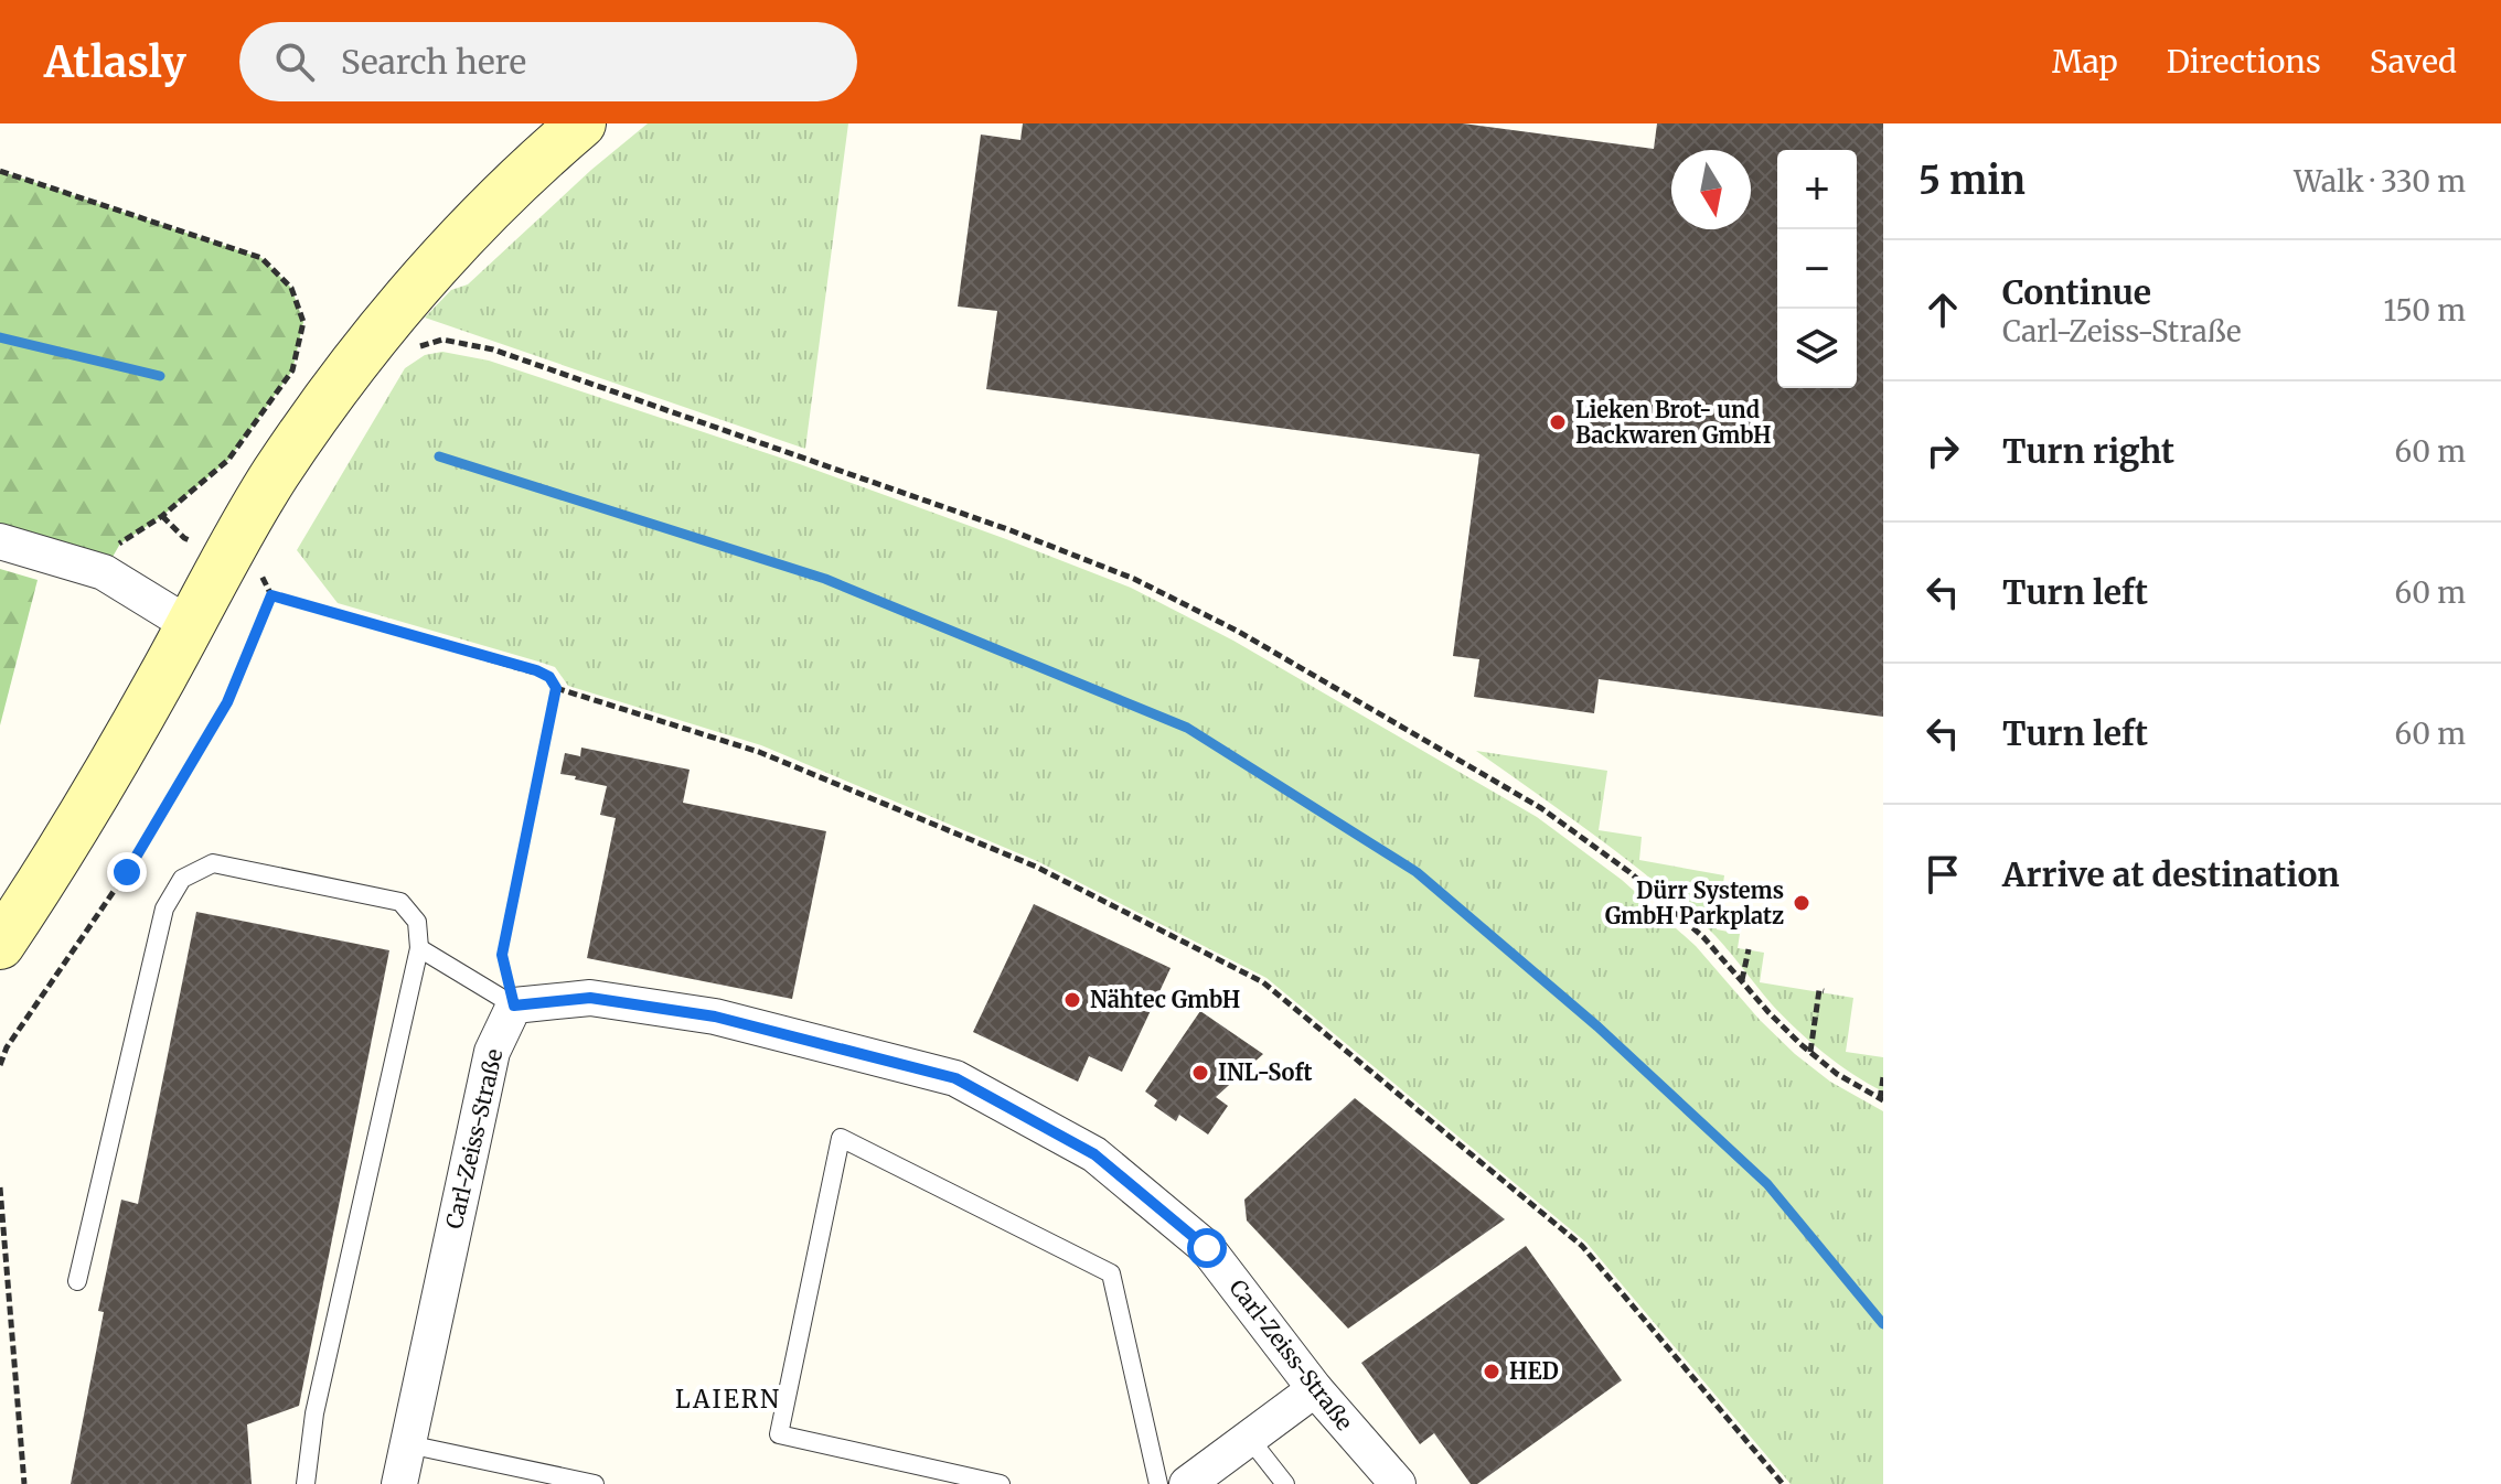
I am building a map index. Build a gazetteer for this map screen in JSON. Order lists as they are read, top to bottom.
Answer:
{
  "streets": {
    "street": ["Carl-Zeiss-Straße"]
  },
  "districts": ["LAIERN"],
  "places": [
    "Lieken Brot- und Backwaren GmbH",
    "Dürr Systems GmbH Parkplatz",
    "Nähtec GmbH",
    "INL-Soft",
    "HED"
  ],
  "north": "bottom",
  "page": {
    "header": "Atlasly",
    "search": "Search here",
    "nav": ["Map", "Directions", "Saved"],
    "heading": ["5 min", "Walk · 330 m"],
    "map_buttons": ["+", "−"],
    "list": [
      ["Continue", "Carl-Zeiss-Straße", "150 m"],
      ["Turn right", "60 m"],
      ["Turn left", "60 m"],
      ["Turn left", "60 m"],
      "Arrive at destination"
    ]
  }
}
